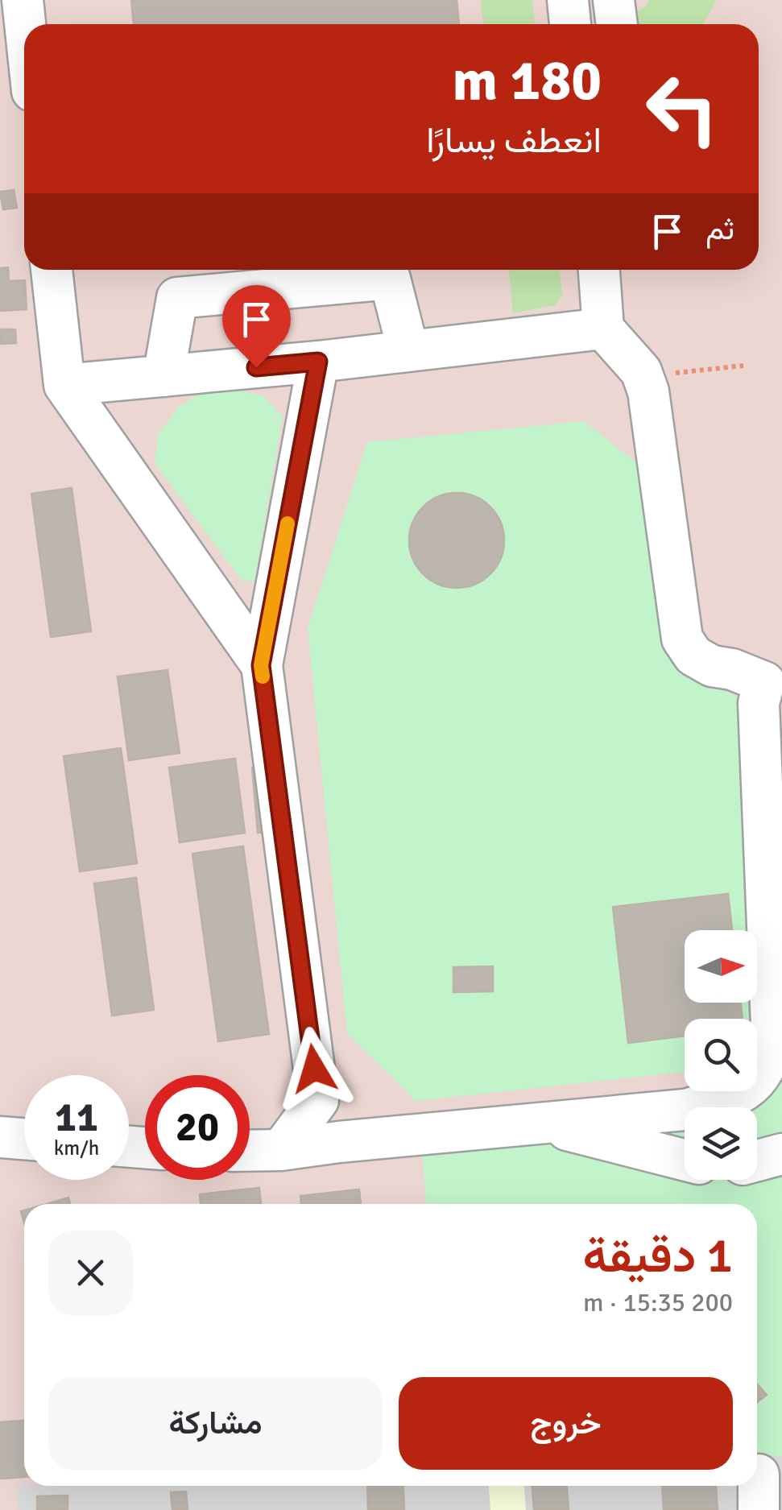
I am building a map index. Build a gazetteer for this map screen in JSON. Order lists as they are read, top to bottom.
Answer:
{
  "north": "right",
  "page": {
    "turn": ["180 m", "انعطف يسارًا"],
    "then": "ثم",
    "speed": "11 km/h",
    "limit": "20",
    "heading": ["1 دقيقة", "200 m · 15:35"],
    "buttons": ["خروج", "مشاركة"]
  }
}
